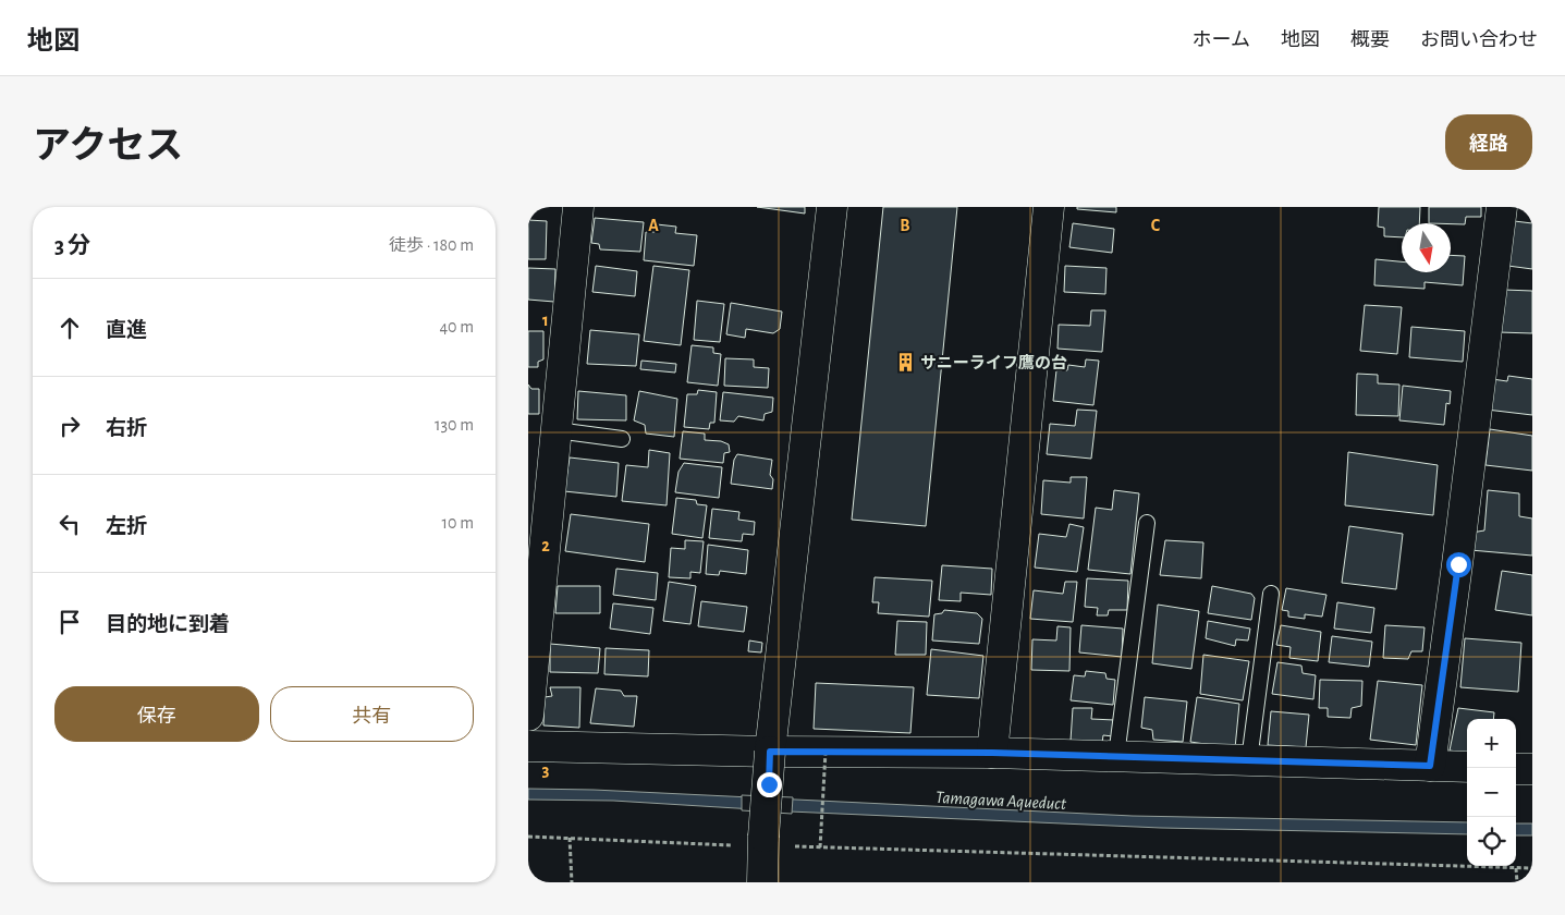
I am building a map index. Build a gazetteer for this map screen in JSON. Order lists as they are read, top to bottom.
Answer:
{
  "water": ["Tamagawa Aqueduct"],
  "places": {
    "building": ["サニーライフ鷹の台"]
  },
  "north": "bottom",
  "page": {
    "header": "地図",
    "nav": [
      "ホーム",
      "地図",
      "概要",
      "お問い合わせ"
    ],
    "title": "アクセス",
    "buttons": [
      "経路",
      ["保存", "共有"]
    ],
    "heading": ["3 分", "徒歩 · 180 m"],
    "list": [
      ["直進", "40 m"],
      ["右折", "130 m"],
      ["左折", "10 m"],
      "目的地に到着"
    ],
    "map_buttons": ["+", "−"]
  },
  "grid": {
    "columns": ["A", "B", "C"],
    "rows": ["1", "2", "3"]
  }
}
